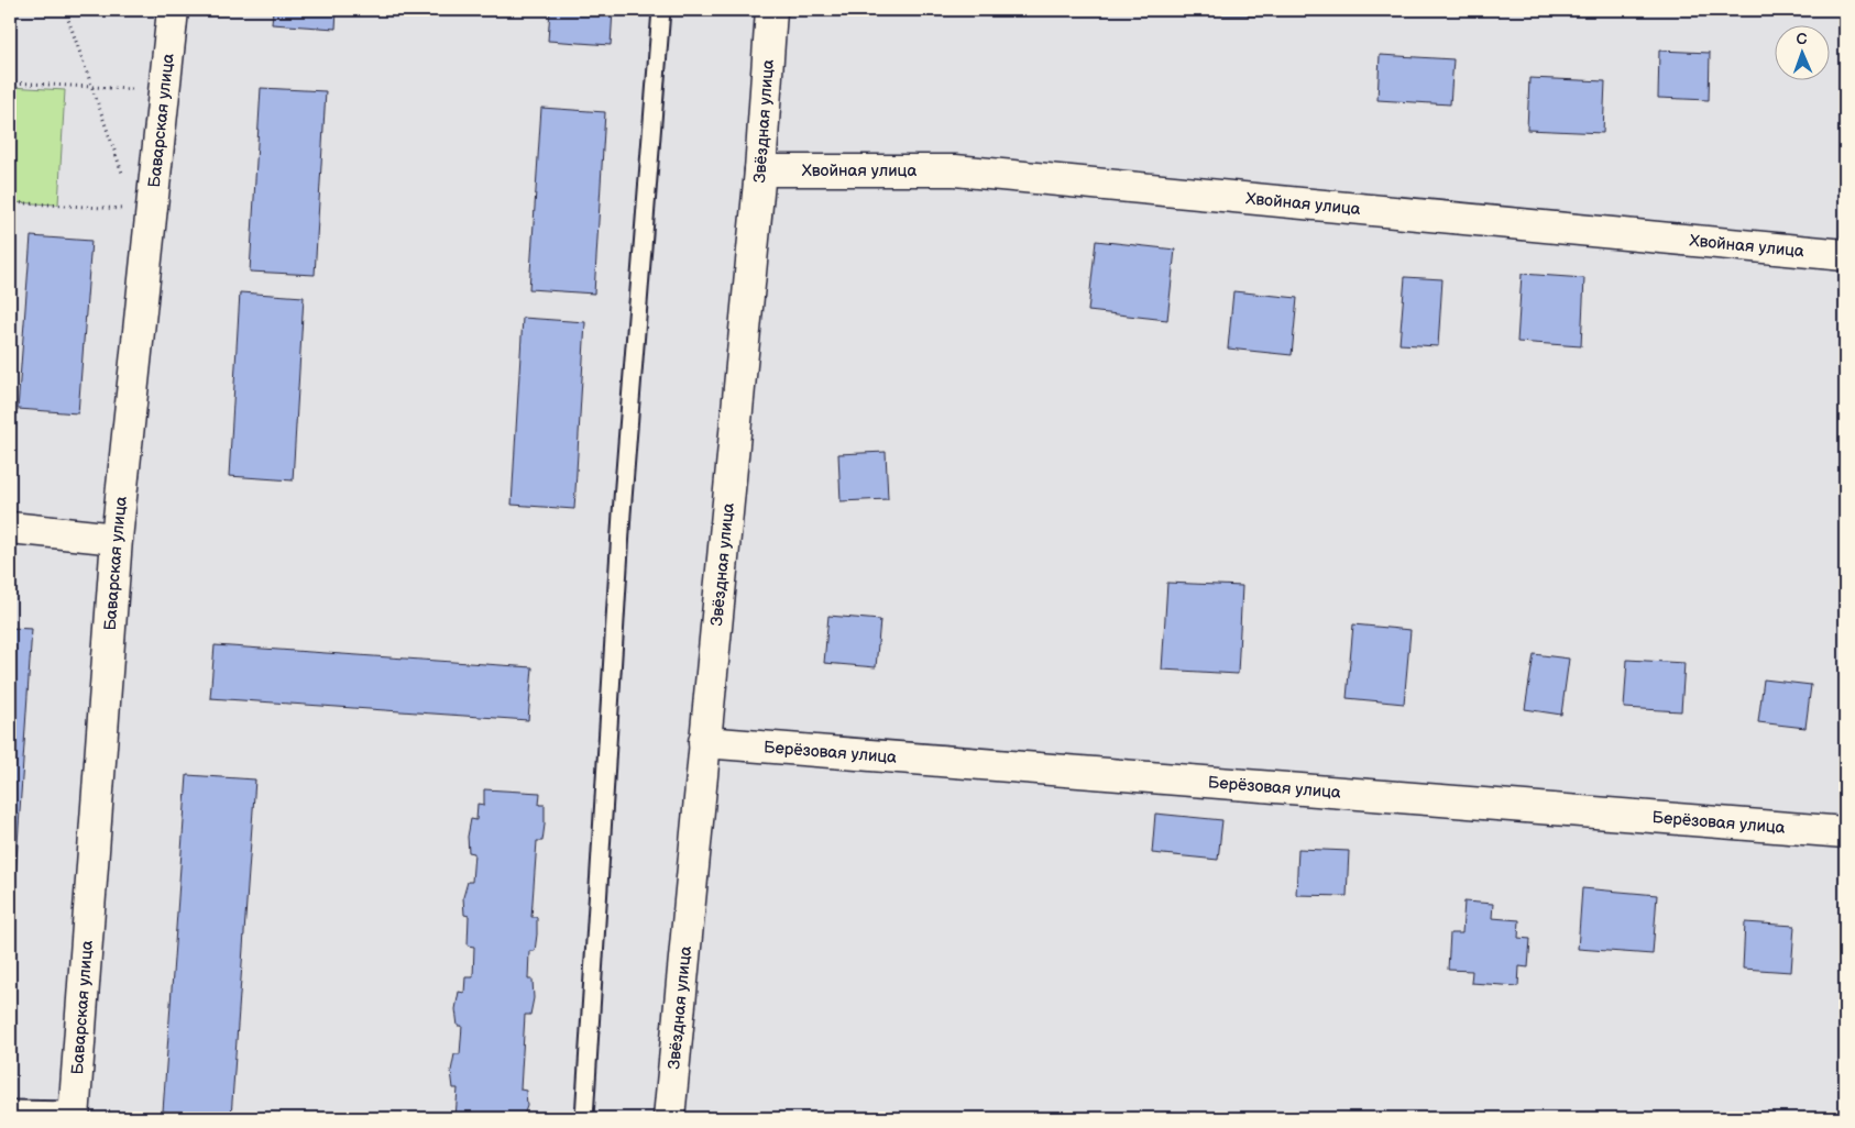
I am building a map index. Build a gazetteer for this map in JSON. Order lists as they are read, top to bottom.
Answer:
{
  "streets": {
    "street": [
      "Баварская улица",
      "Звёздная улица",
      "Хвойная улица",
      "Берёзовая улица"
    ]
  },
  "crossings": [
    ["Звёздная улица", "Хвойная улица"],
    ["Звёздная улица", "Берёзовая улица"]
  ],
  "north": "top"
}
